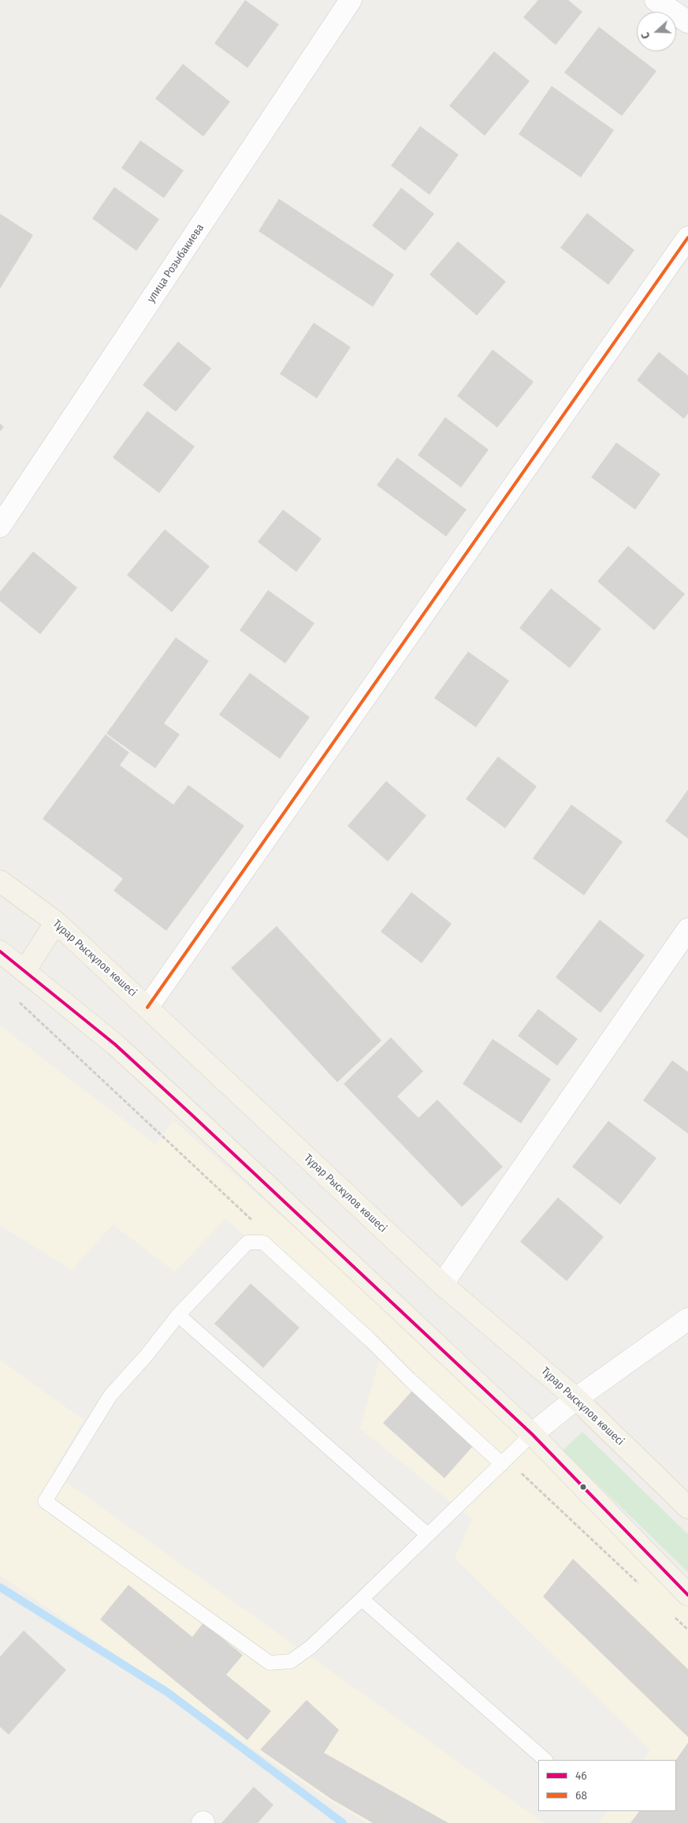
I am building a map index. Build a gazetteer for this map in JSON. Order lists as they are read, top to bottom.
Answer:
{
  "streets": {
    "main road": ["Тұрар Рыскұлов көшесі"],
    "street": ["улица Розыбакиева"]
  },
  "lines": ["transit line 68", "transit line 46"],
  "legend": ["46", "68"],
  "north": "left"
}
